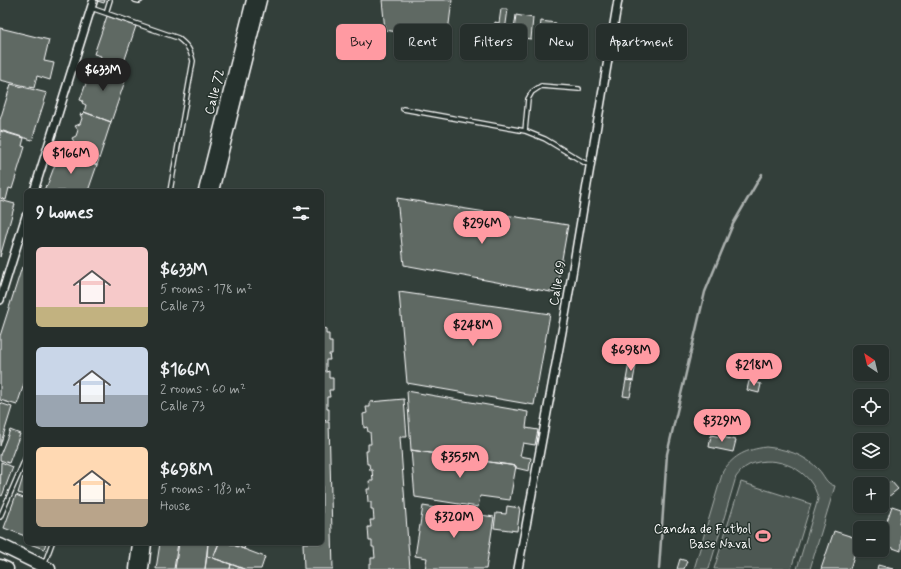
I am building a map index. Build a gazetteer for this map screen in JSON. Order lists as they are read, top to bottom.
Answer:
{
  "streets": {
    "main road": ["Calle 72"],
    "street": ["Calle 69"]
  },
  "places": {
    "sports": ["Cancha de Futbol Base Naval"]
  },
  "north": "top left",
  "page": {
    "chip": [
      "Buy",
      "Rent",
      "Filters",
      "New",
      "Apartment"
    ],
    "price": [
      "$633M",
      "$166M",
      "$296M",
      "$248M",
      "$698M",
      "$218M",
      "$329M",
      "$355M",
      "$320M"
    ],
    "heading": "9 homes",
    "list": [
      {
        "name": "$633M",
        "note": "5 rooms · 178 m² · Calle 73"
      },
      {
        "name": "$166M",
        "note": "2 rooms · 60 m² · Calle 73"
      },
      {
        "name": "$698M",
        "note": "5 rooms · 183 m² · House"
      }
    ],
    "map_buttons": ["+", "−"]
  }
}
